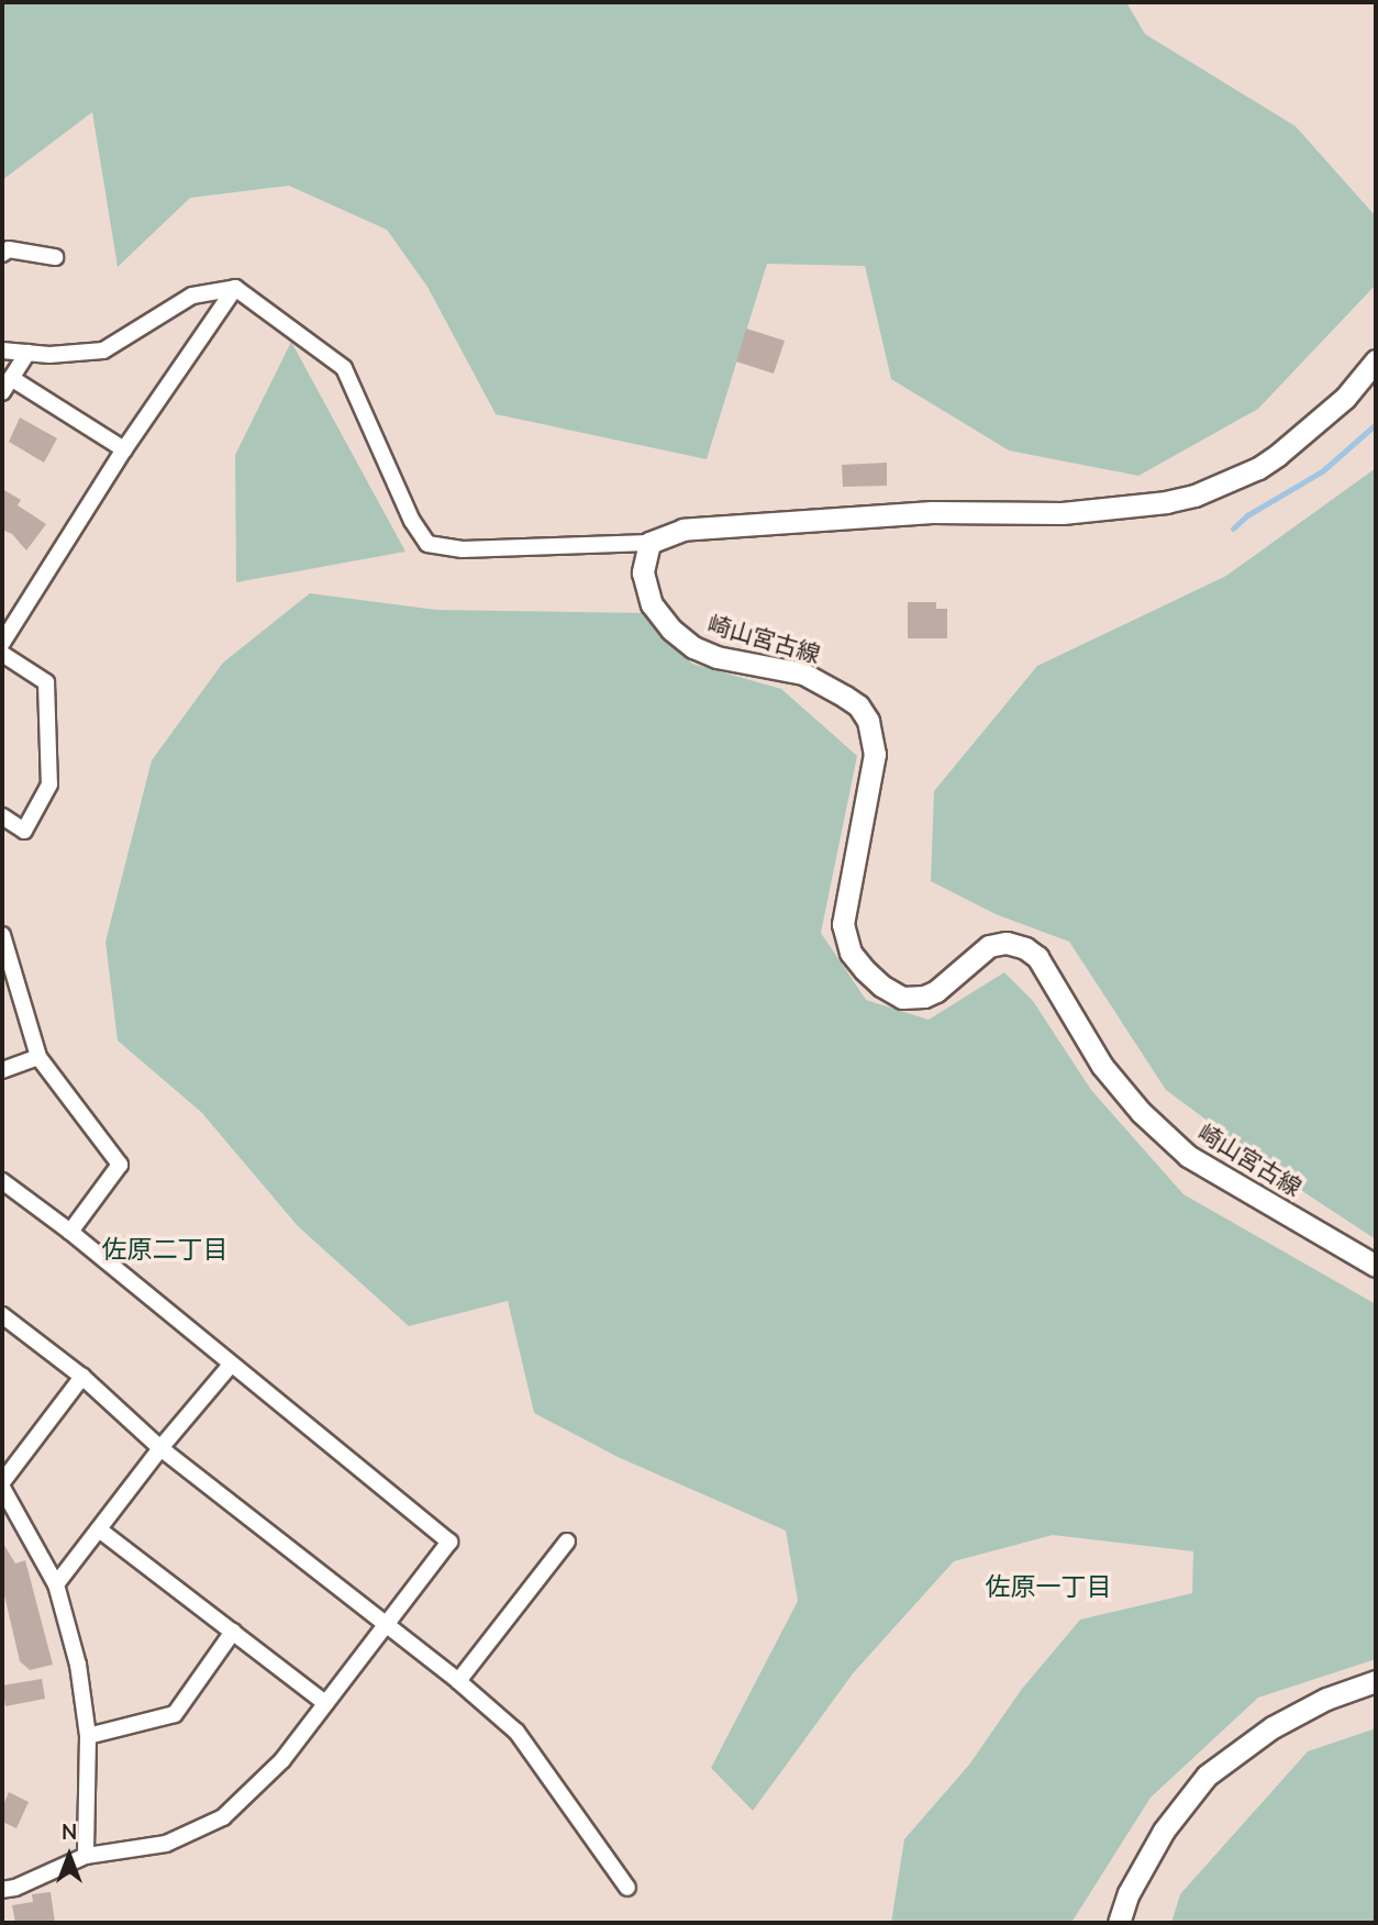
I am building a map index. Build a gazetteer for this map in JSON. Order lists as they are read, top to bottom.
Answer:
{
  "streets": {
    "main road": ["崎山宮古線"]
  },
  "districts": ["佐原二丁目", "佐原一丁目"],
  "north": "top"
}
